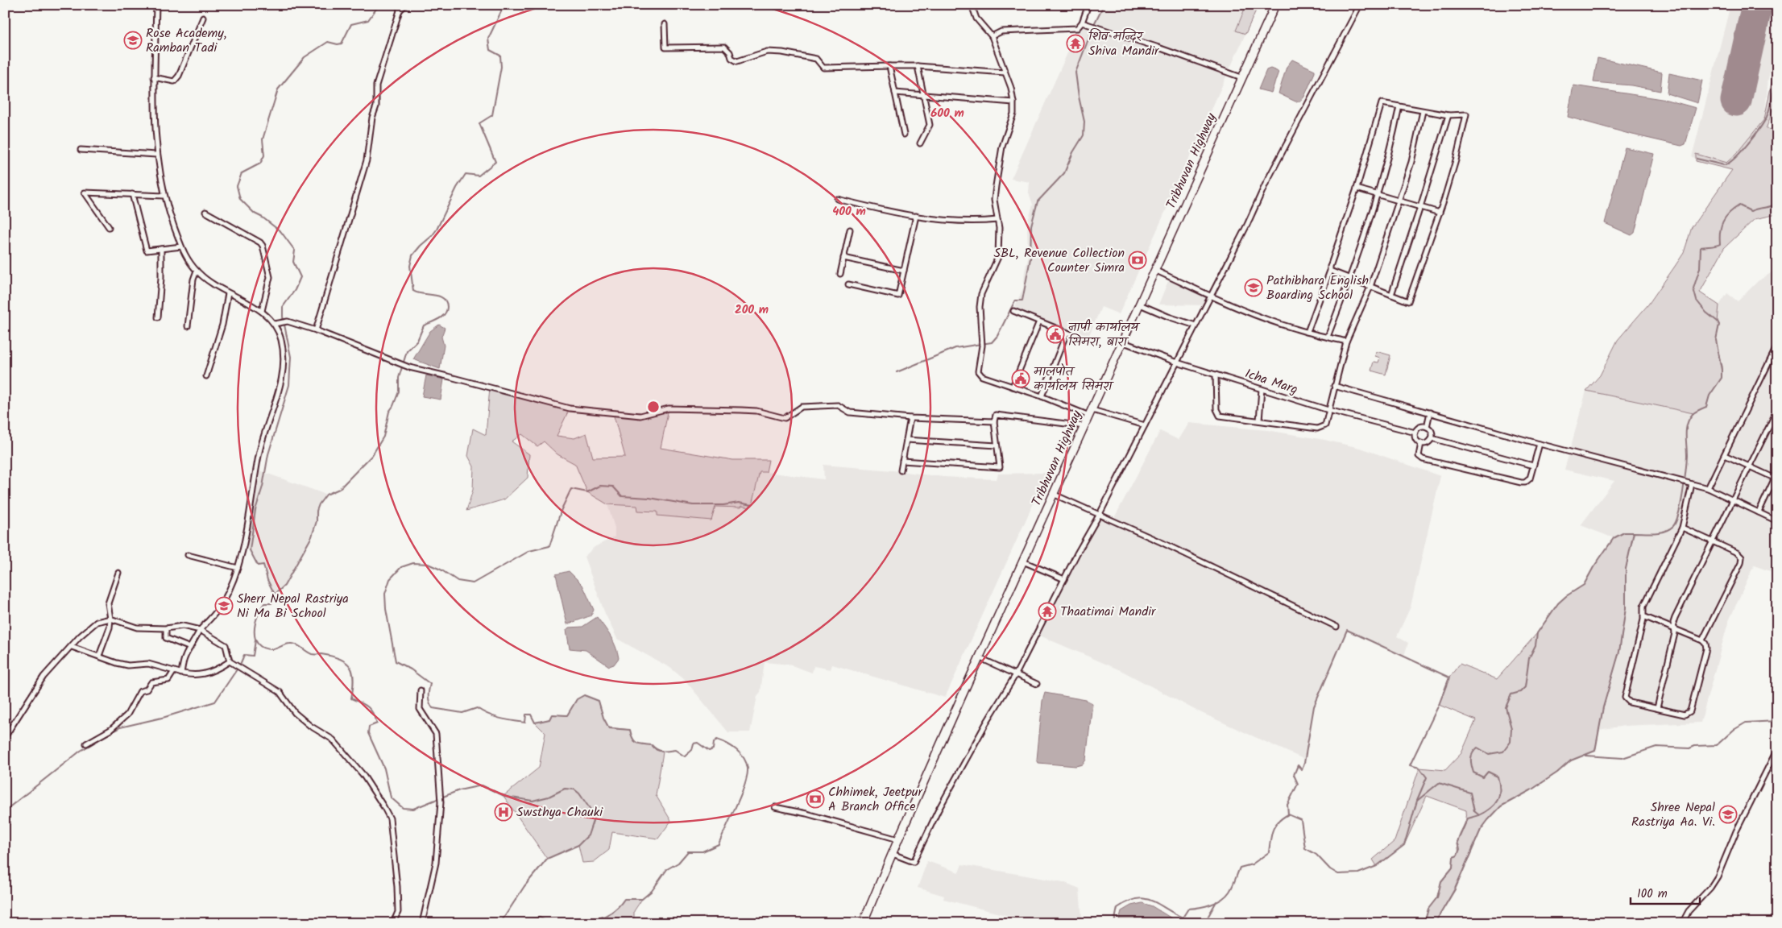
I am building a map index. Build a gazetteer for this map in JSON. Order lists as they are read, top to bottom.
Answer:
{
  "streets": {
    "highway": ["Tribhuvan Highway"],
    "street": ["Icha Marg"]
  },
  "crossings": [
    ["Tribhuvan Highway", "Icha Marg"]
  ],
  "places": {
    "school or university": [
      "Rose Academy, Ramban Tadi",
      "Pathibhara English Boarding School",
      "Sherr Nepal Rastriya Ni Ma Bi School",
      "Shree Nepal Rastriya Aa. Vi."
    ],
    "temple": ["शिव मन्दिर Shiva Mandir", "Thaatimai Mandir"],
    "bank": ["SBL, Revenue Collection Counter Simra", "Chhimek, Jeetpur A Branch Office"],
    "public building": ["नापी कार्यालय सिमरा, बारा", "मालपोत कार्यालय सिमरा"],
    "hospital": ["Swsthya Chauki"]
  },
  "scale_bar": "100 m",
  "rings": ["600 m", "400 m", "200 m"]
}
